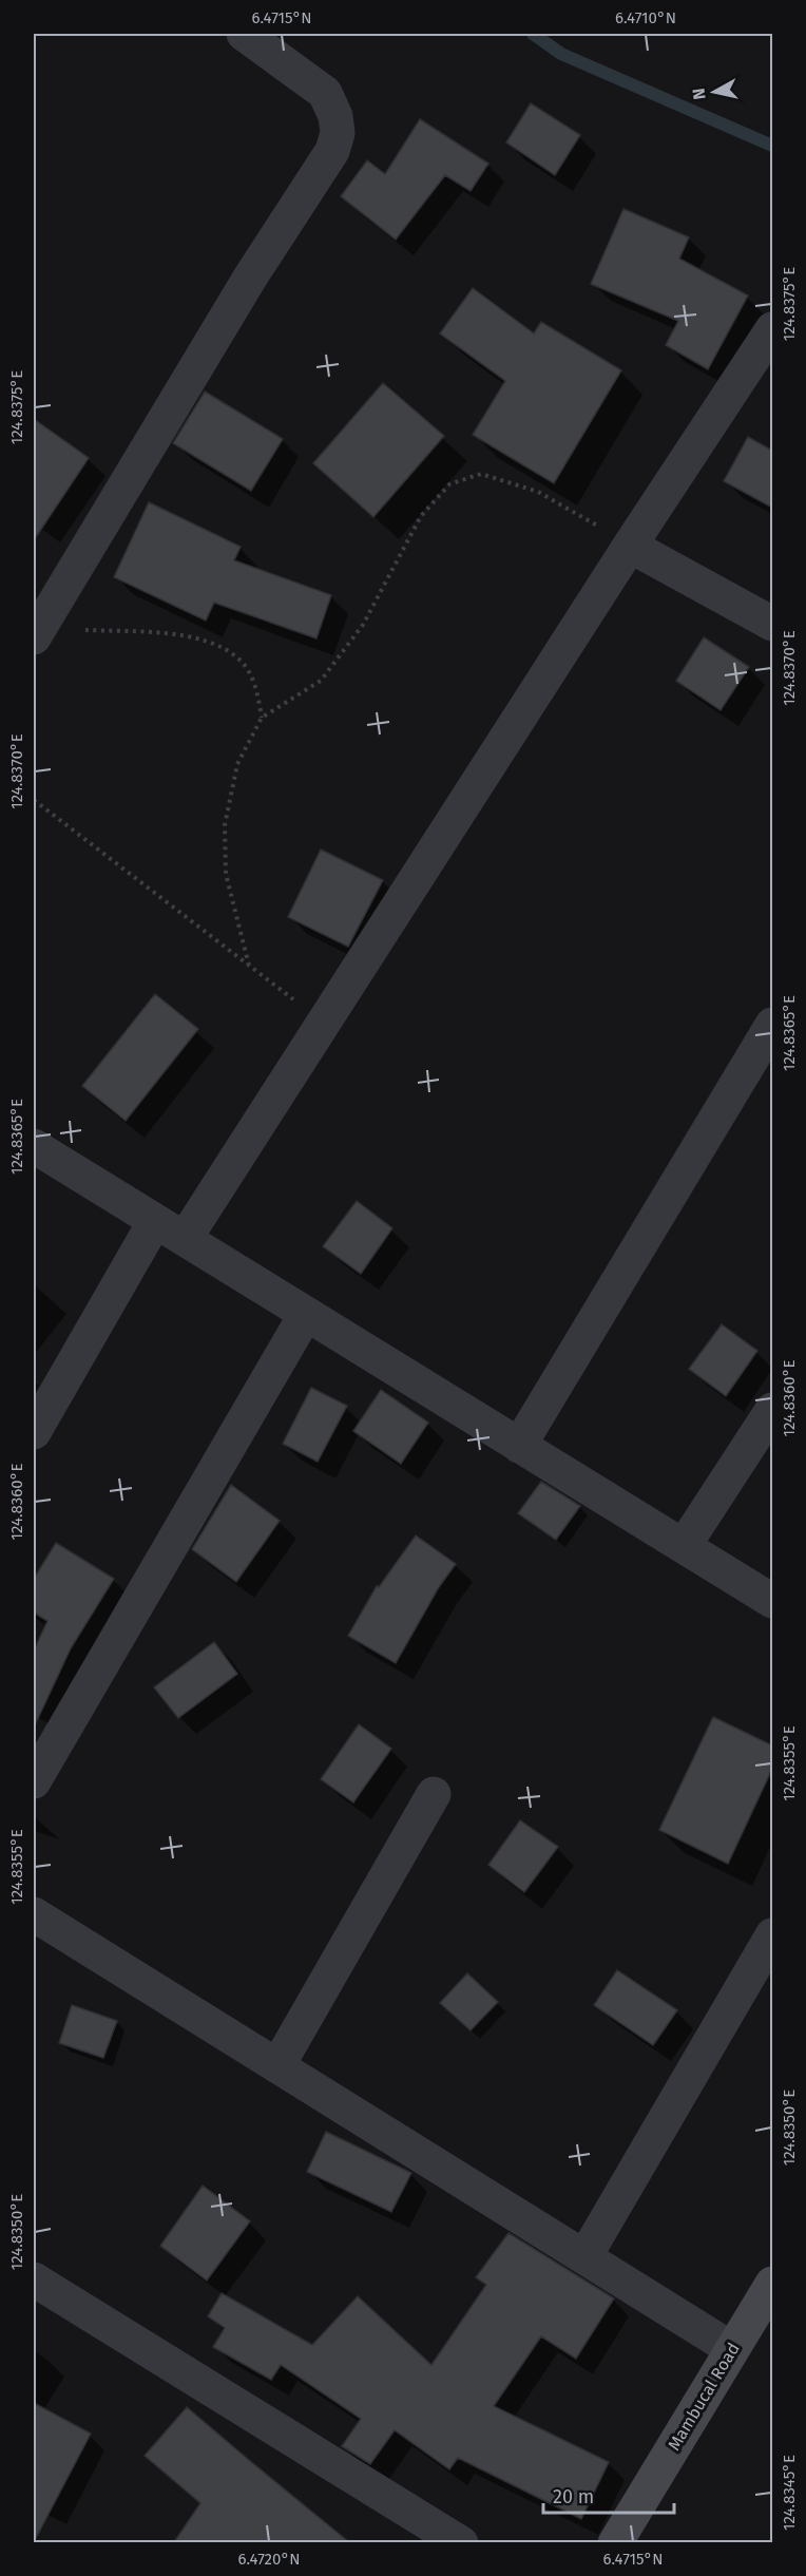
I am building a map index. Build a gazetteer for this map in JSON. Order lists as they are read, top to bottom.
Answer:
{
  "streets": {
    "main road": ["Mambucal Road"]
  },
  "scale_bar": "20 m",
  "north": "left",
  "coordinates": [
    "6.4715°N",
    "6.4710°N",
    "124.8375°E",
    "124.8370°E",
    "124.8365°E",
    "124.8360°E",
    "124.8355°E",
    "124.8350°E",
    "124.8345°E",
    "6.4720°N"
  ]
}
